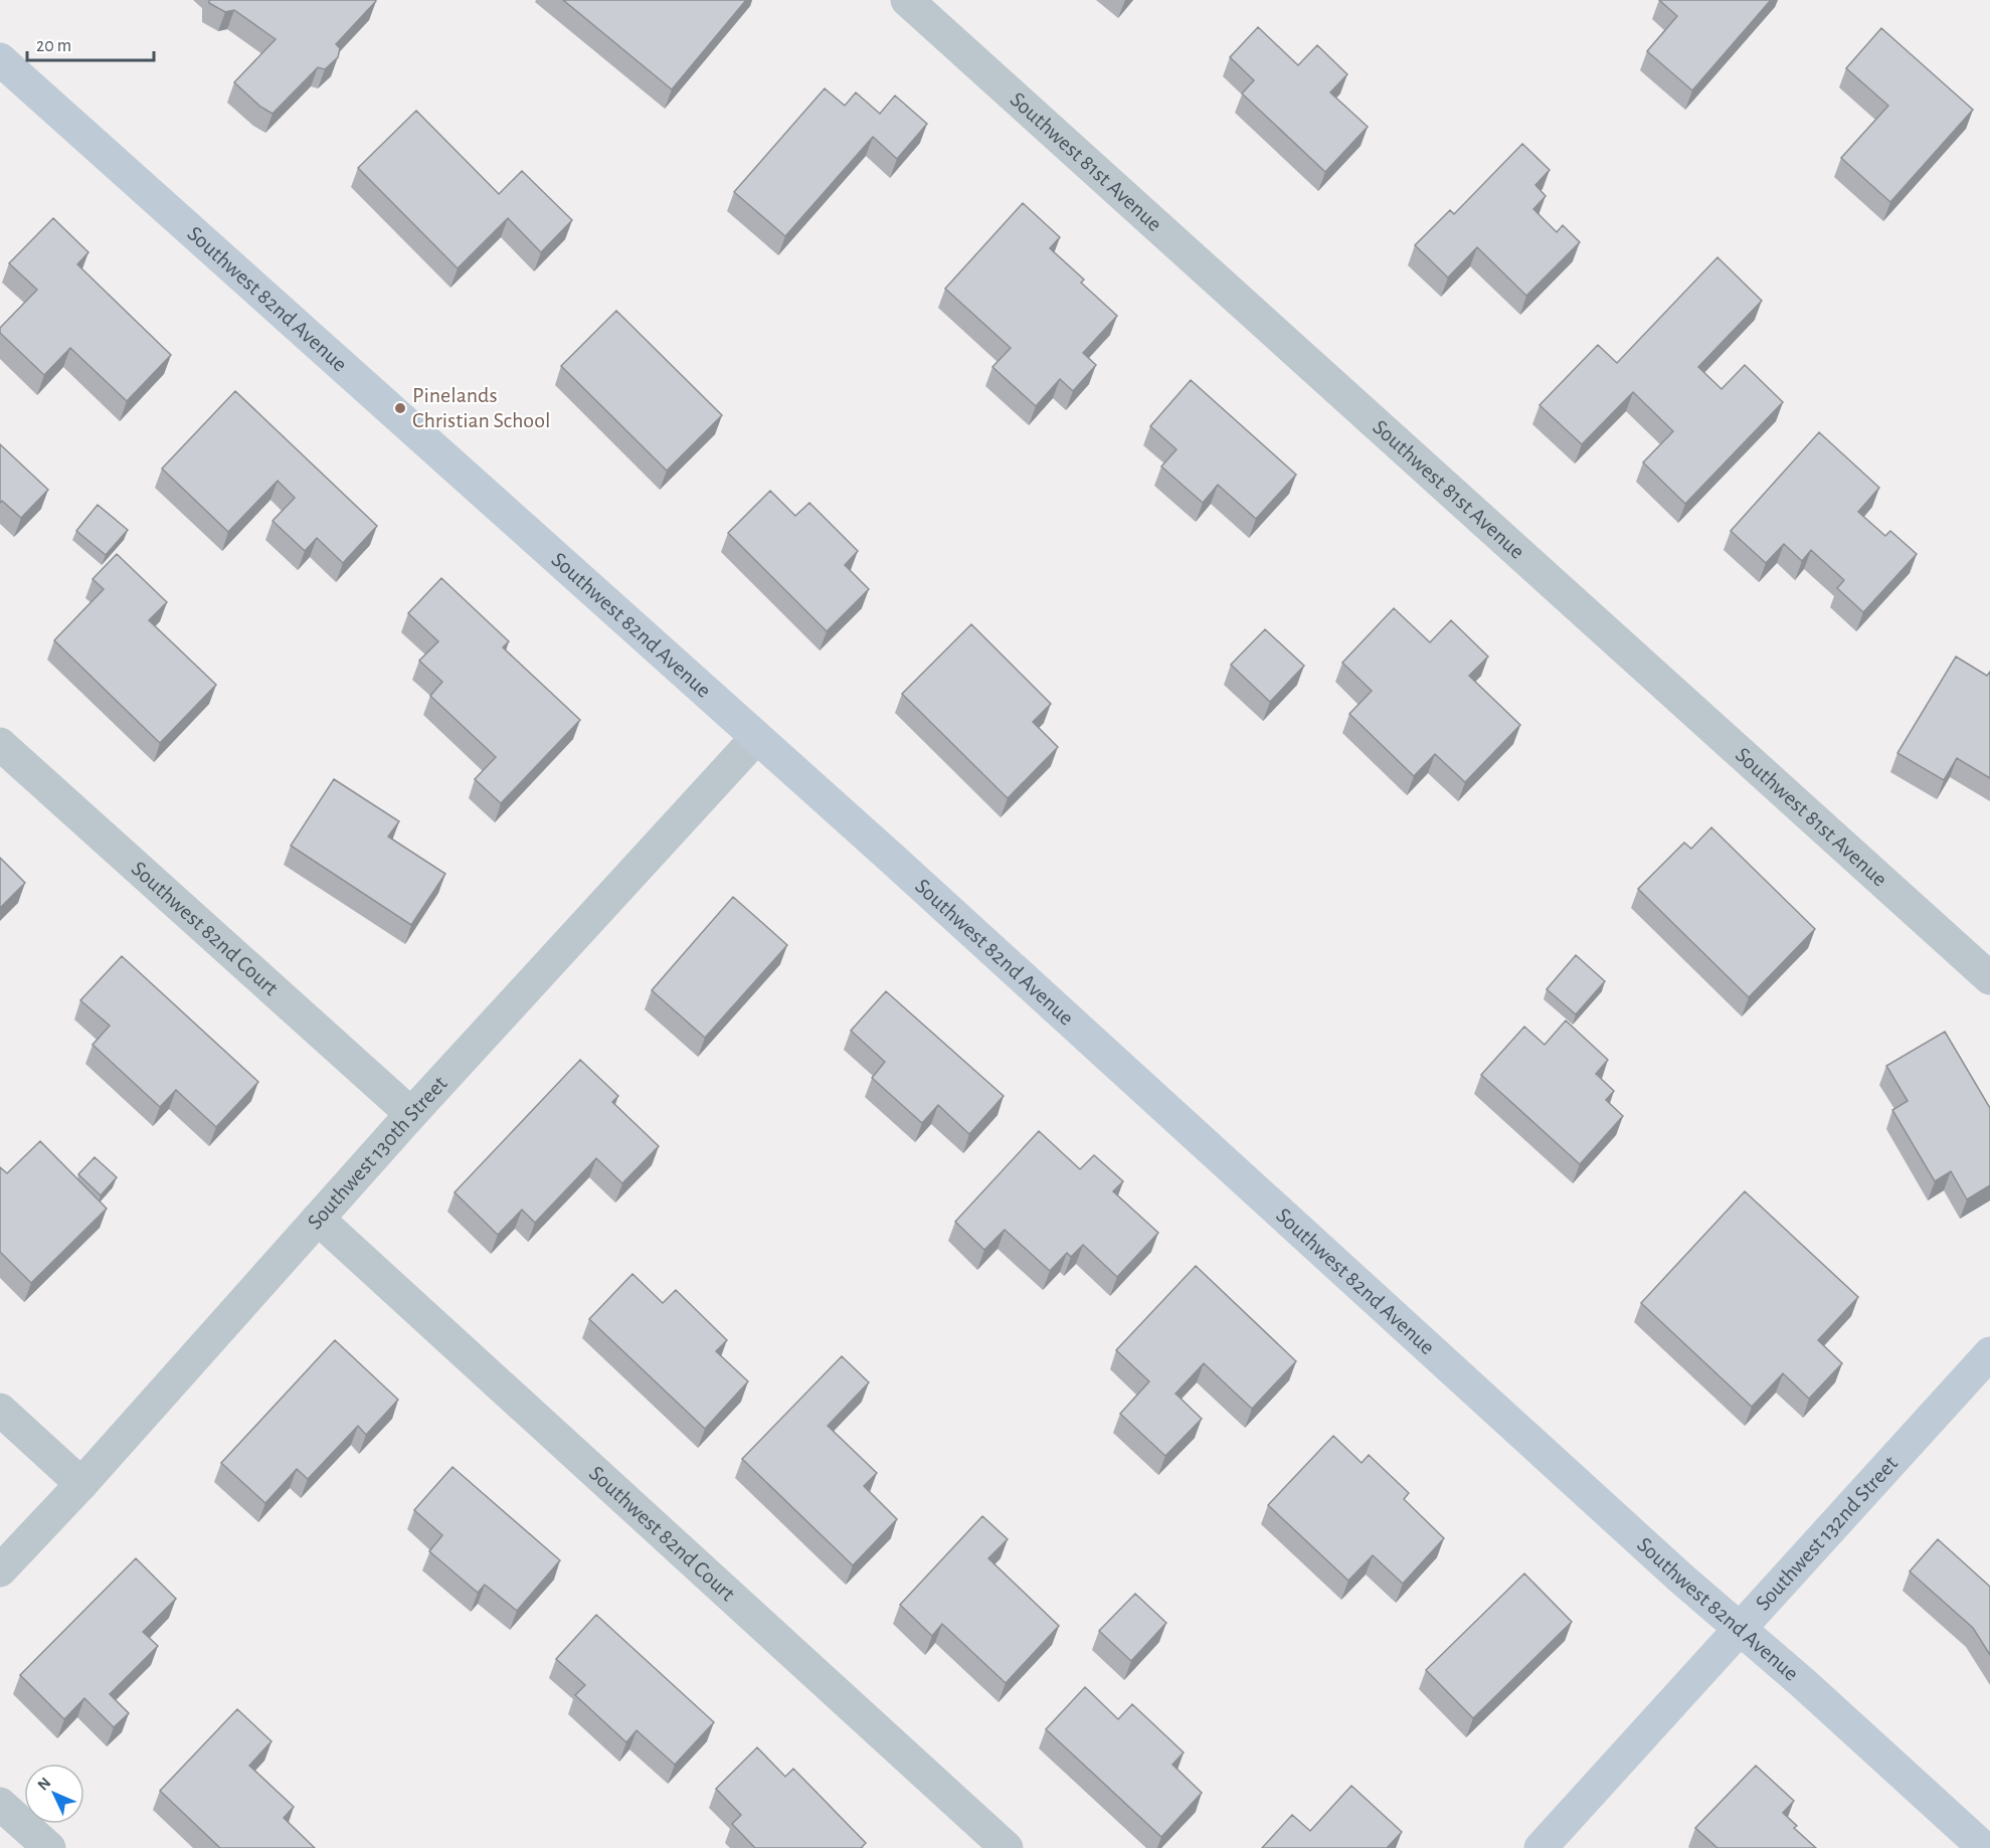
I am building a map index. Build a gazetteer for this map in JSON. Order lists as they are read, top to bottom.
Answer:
{
  "streets": {
    "street": [
      "Southwest 81st Avenue",
      "Southwest 82nd Avenue",
      "Southwest 82nd Court",
      "Southwest 130th Street",
      "Southwest 132nd Street"
    ]
  },
  "crossings": [
    ["Southwest 82nd Avenue", "Southwest 130th Street"],
    ["Southwest 82nd Avenue", "Southwest 132nd Street"],
    ["Southwest 82nd Court", "Southwest 130th Street"]
  ],
  "places": ["Pinelands Christian School"],
  "scale_bar": "20 m",
  "north": "top left"
}
